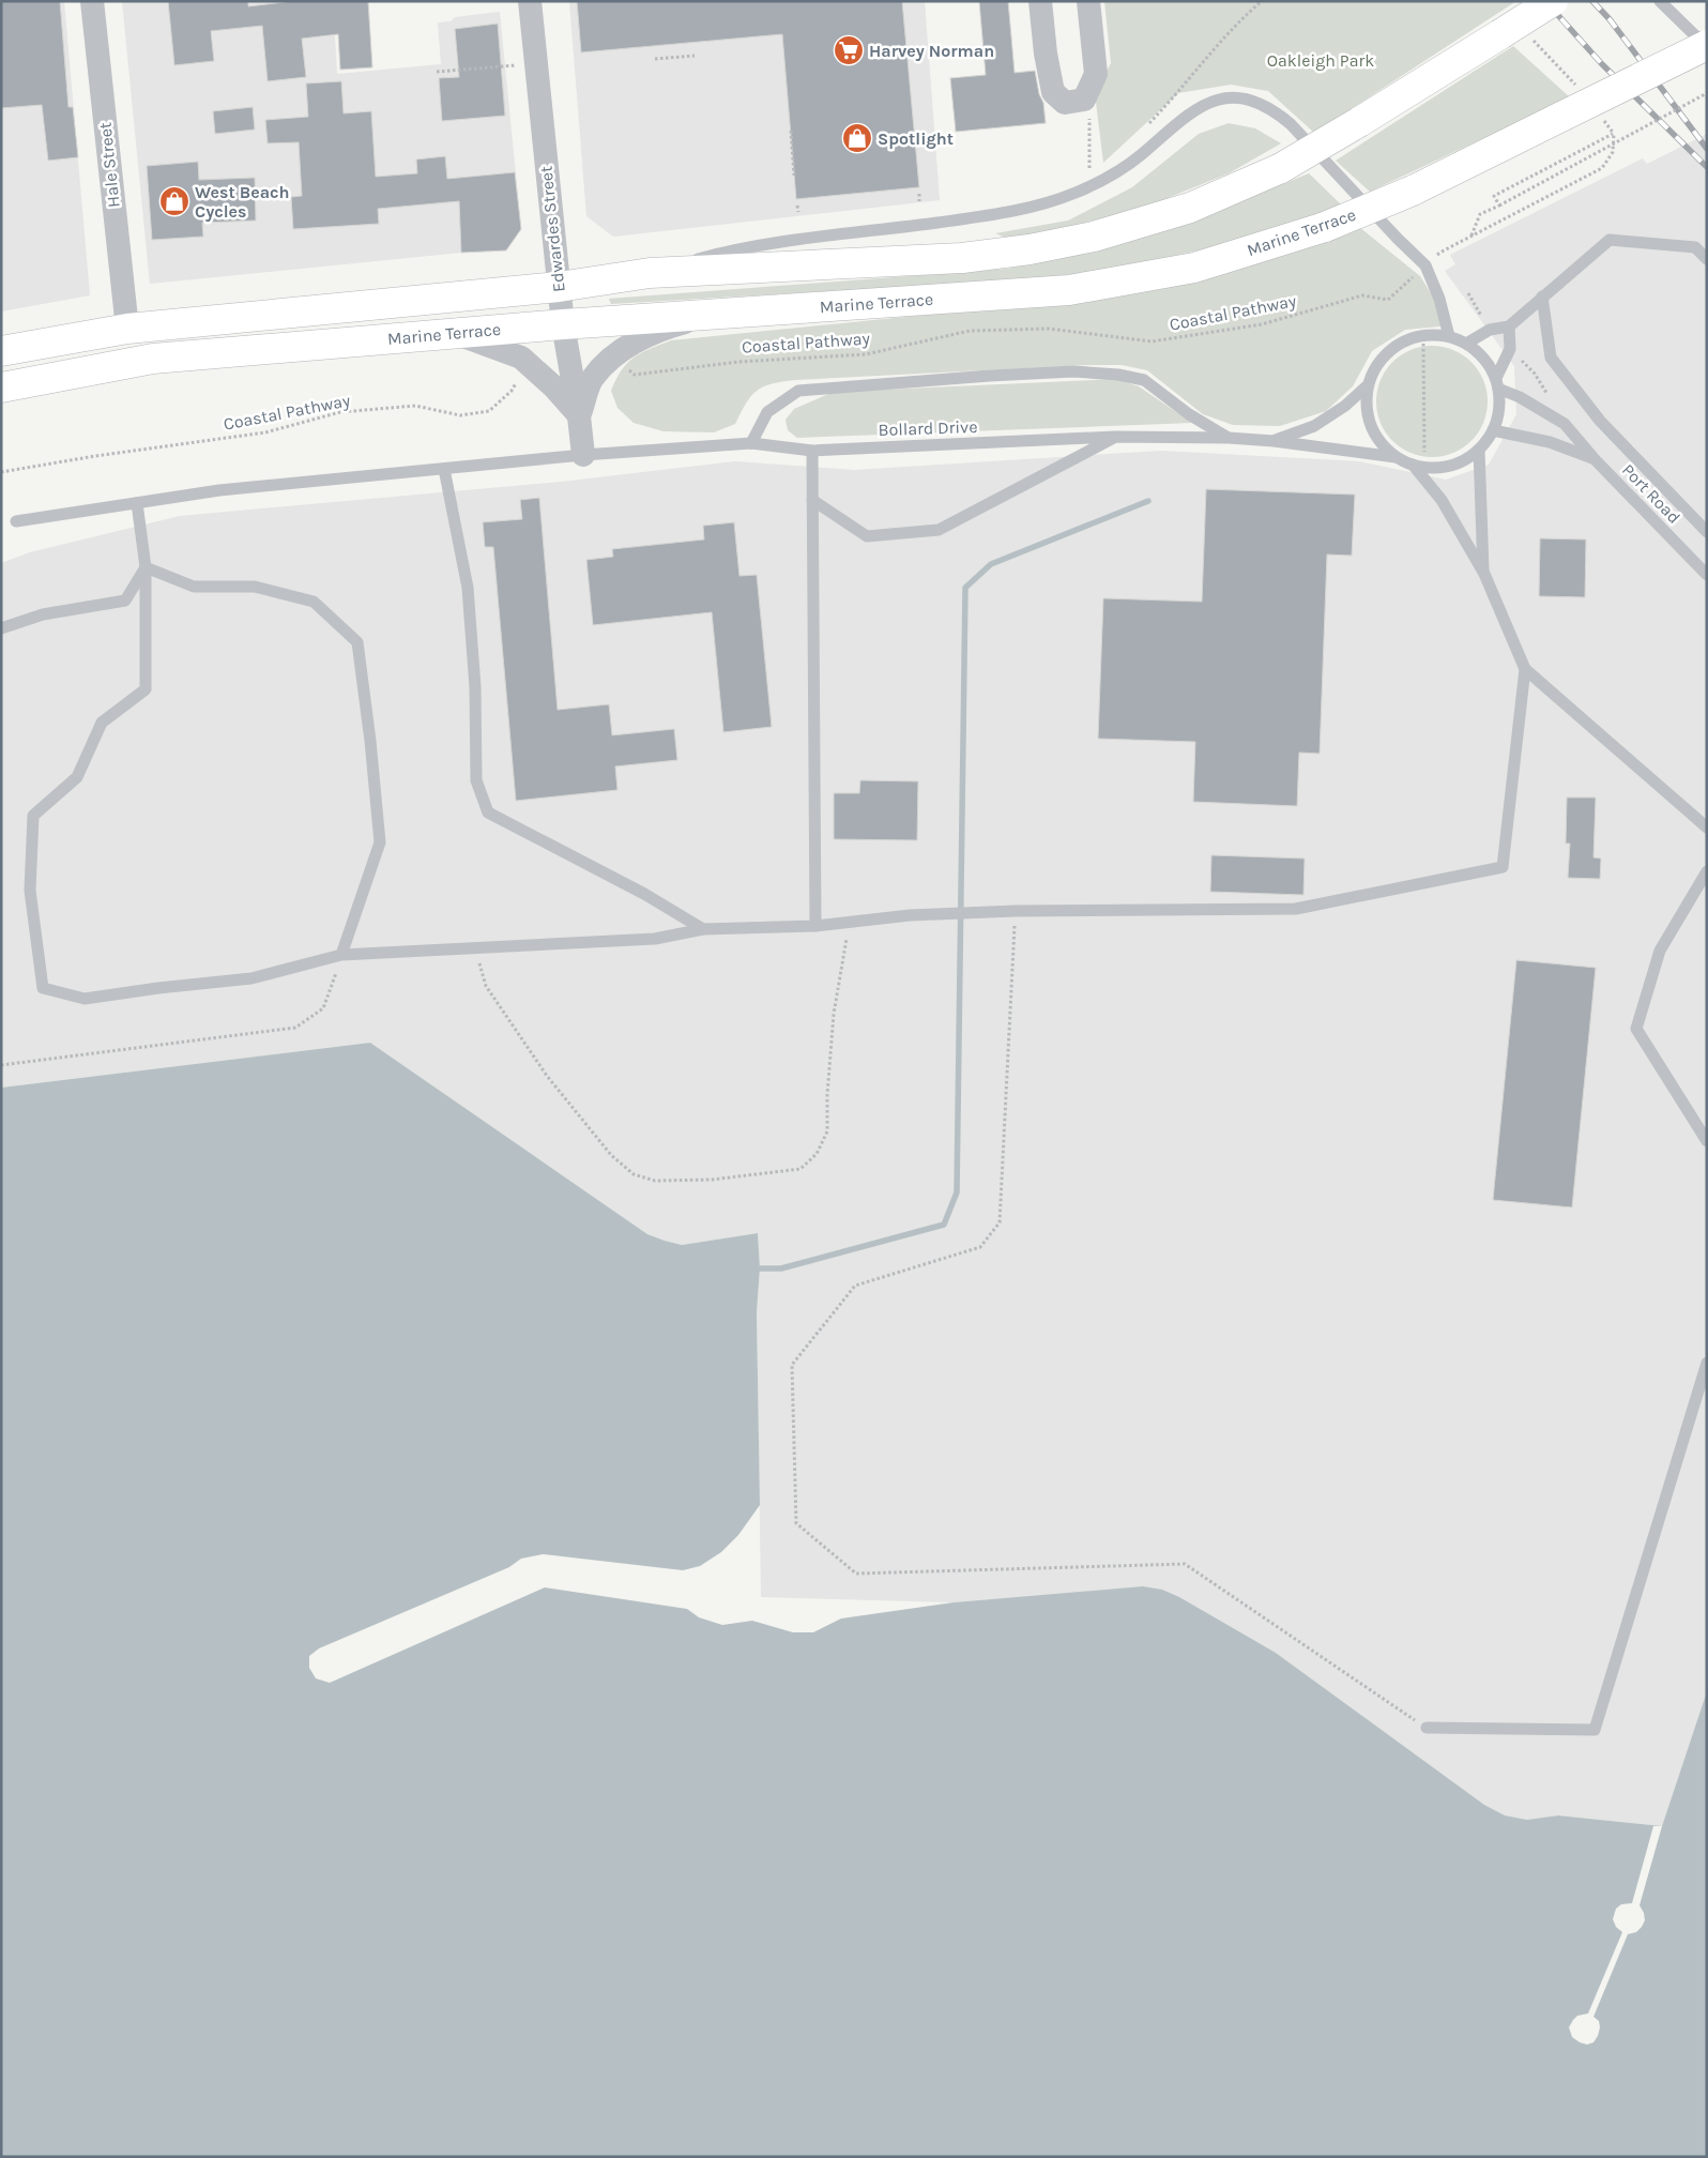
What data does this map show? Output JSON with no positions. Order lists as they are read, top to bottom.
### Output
{
  "streets": {
    "highway": ["Marine Terrace"],
    "street": ["Hale Street", "Edwardes Street"],
    "lane": ["Bollard Drive", "Port Road"],
    "path": ["Coastal Pathway"]
  },
  "crossings": [
    ["Hale Street", "Marine Terrace"],
    ["Edwardes Street", "Marine Terrace"],
    ["Edwardes Street", "Bollard Drive"],
    ["Bollard Drive", "Port Road"]
  ],
  "parks": ["Oakleigh Park"],
  "places": {
    "supermarket": ["Harvey Norman"],
    "shop": ["Spotlight", "West Beach Cycles"]
  }
}
